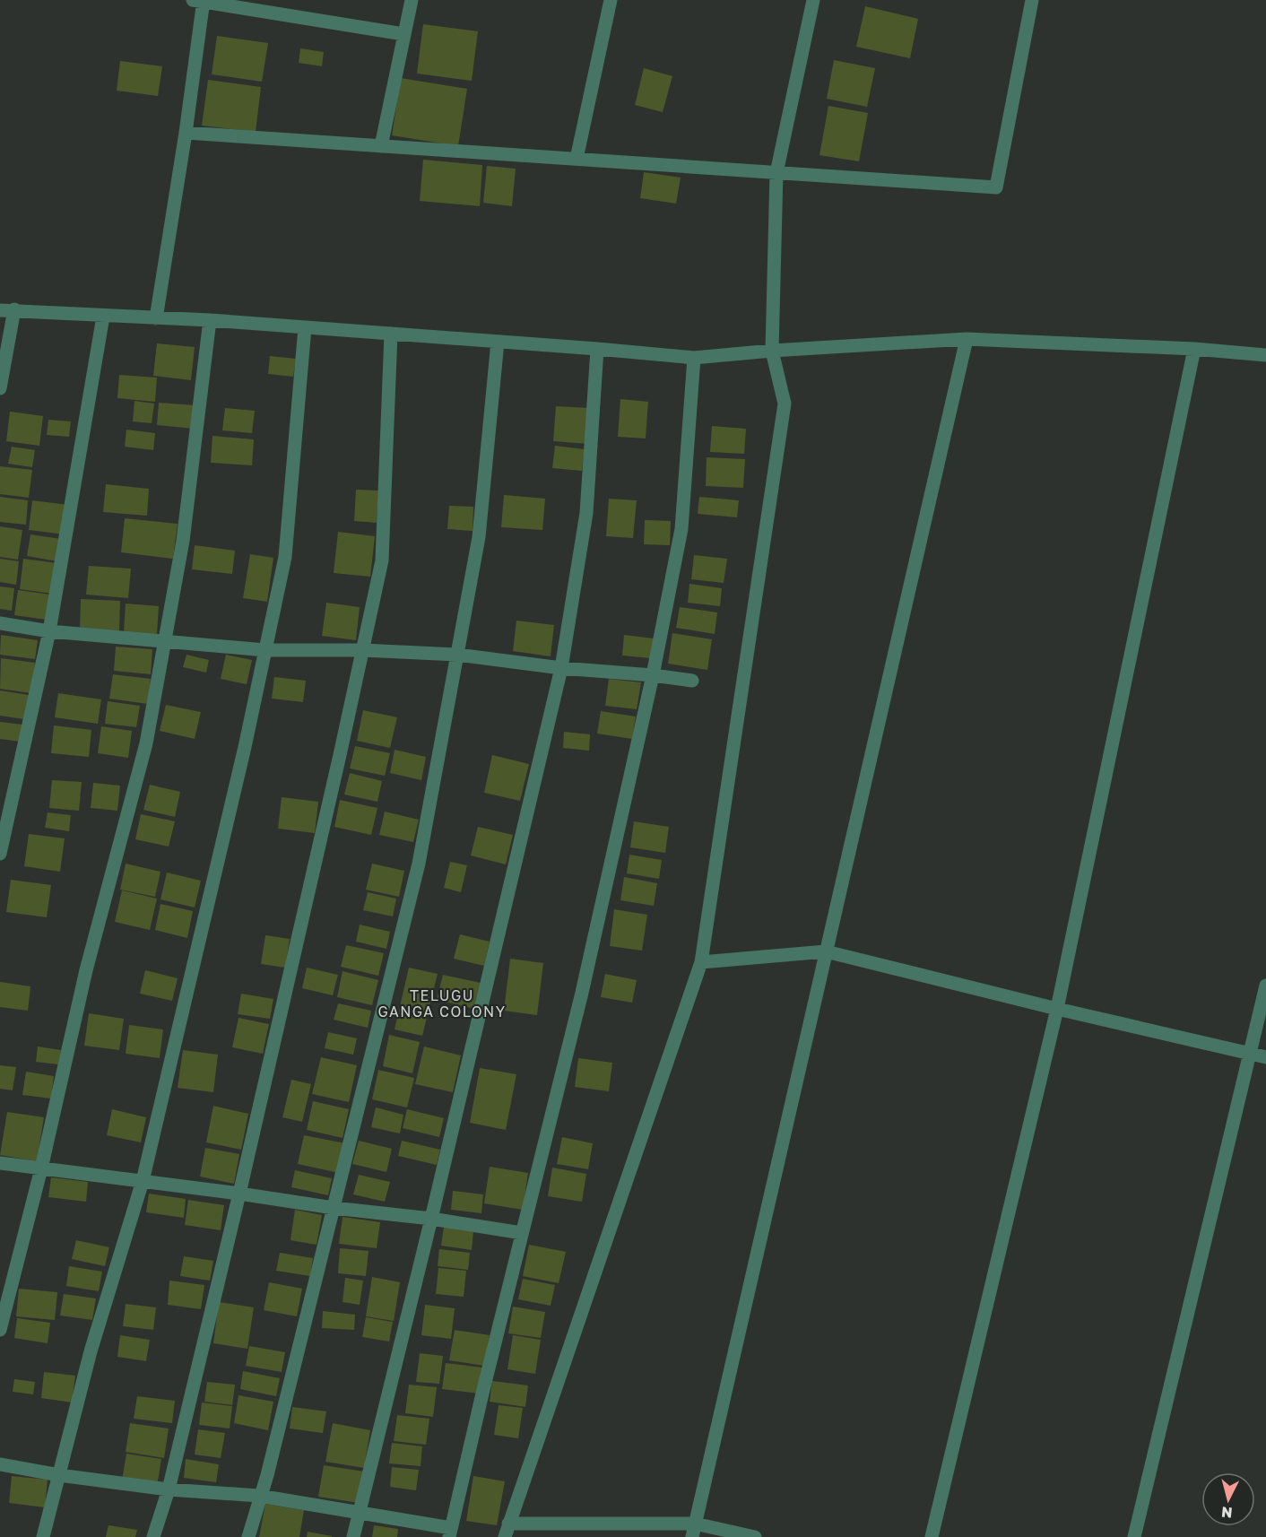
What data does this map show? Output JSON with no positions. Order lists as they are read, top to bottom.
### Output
{
  "districts": ["TELUGU GANGA COLONY"],
  "north": "bottom"
}
